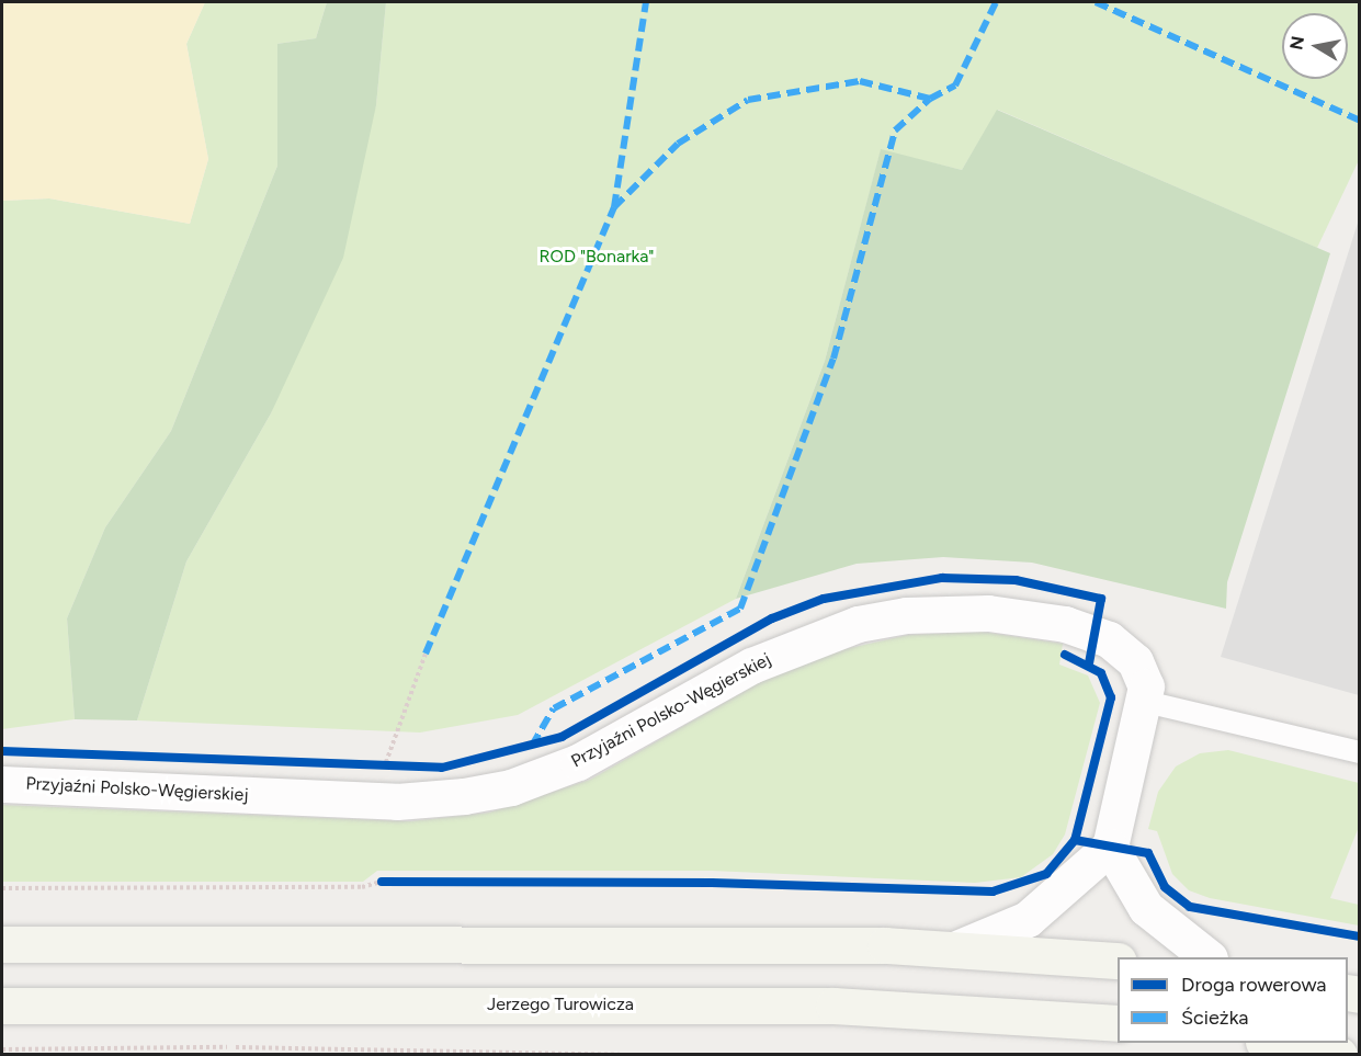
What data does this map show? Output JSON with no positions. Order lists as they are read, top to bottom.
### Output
{
  "streets": {
    "main road": ["Jerzego Turowicza"],
    "street": ["Przyjaźni Polsko-Węgierskiej"]
  },
  "parks": ["ROD \"Bonarka\""],
  "legend": ["Droga rowerowa", "Ścieżka"],
  "north": "left"
}
